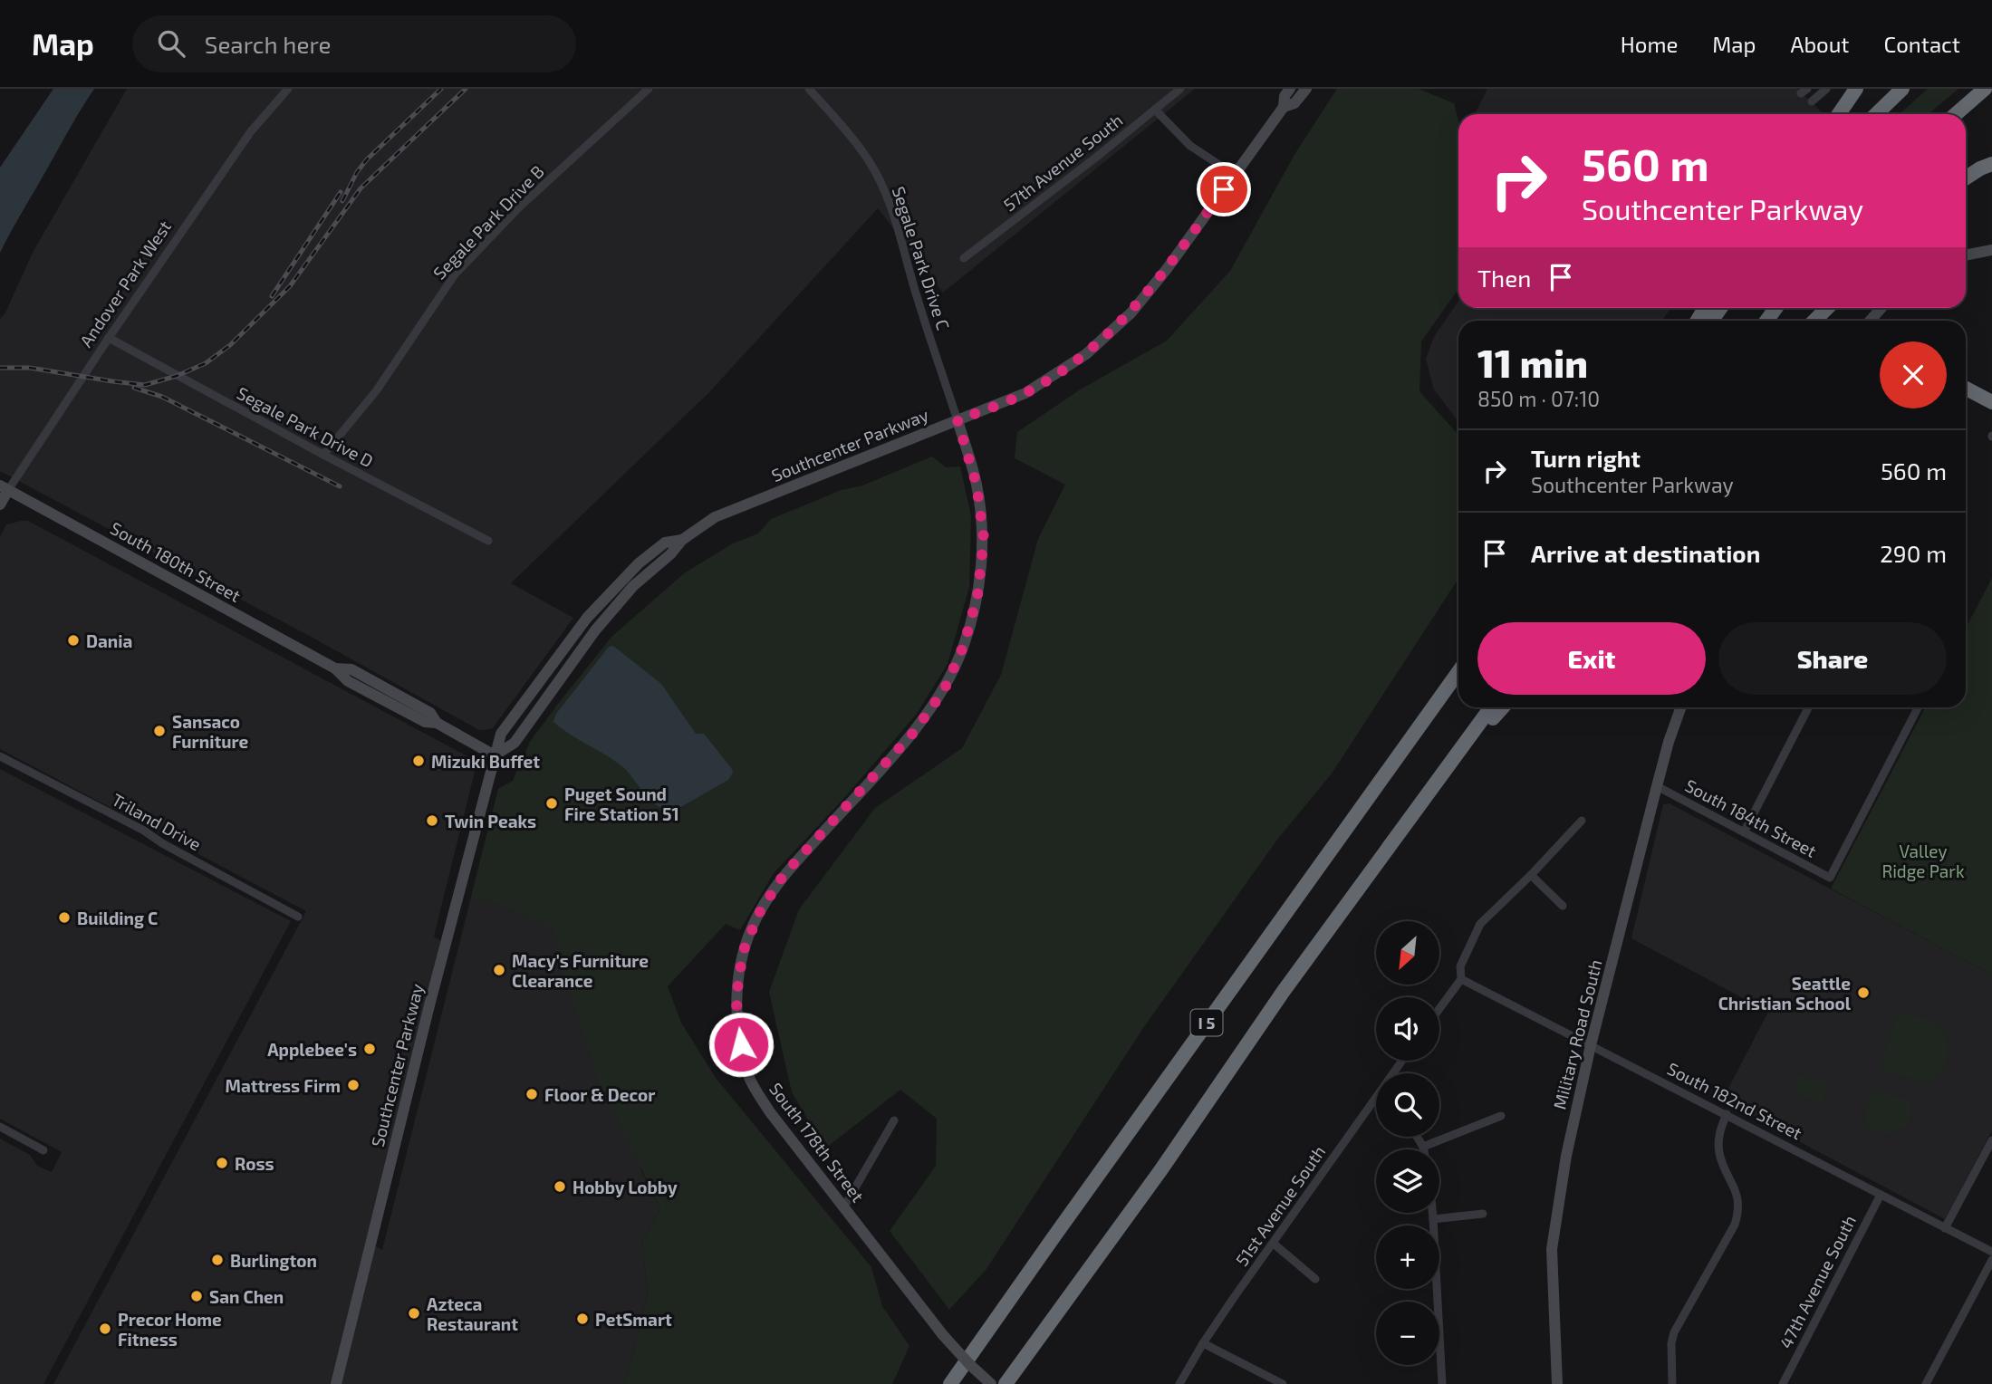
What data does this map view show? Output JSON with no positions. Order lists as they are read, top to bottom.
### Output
{
  "streets": {
    "highway": ["I 5"],
    "main road": [
      "Andover Park West",
      "Southcenter Parkway",
      "South 180th Street",
      "Military Road South",
      "South 178th Street"
    ],
    "street": [
      "57th Avenue South",
      "Segale Park Drive B",
      "Segale Park Drive C",
      "Segale Park Drive D",
      "South 184th Street",
      "Triland Drive",
      "South 182nd Street",
      "51st Avenue South",
      "47th Avenue South"
    ]
  },
  "crossings": [
    ["Segale Park Drive B", "Segale Park Drive D"],
    ["Segale Park Drive C", "Southcenter Parkway"],
    ["Segale Park Drive C", "South 178th Street"],
    ["Andover Park West", "Segale Park Drive D"],
    ["Andover Park West", "South 180th Street"],
    ["Southcenter Parkway", "South 180th Street"],
    ["Southcenter Parkway", "South 178th Street"],
    ["South 184th Street", "Military Road South"],
    ["Military Road South", "South 182nd Street"],
    ["South 182nd Street", "47th Avenue South"]
  ],
  "parks": ["Valley Ridge Park"],
  "places": [
    "Dania",
    "Sansaco Furniture",
    "Mizuki Buffet",
    "Puget Sound Fire Station 51",
    "Twin Peaks",
    "Building C",
    "Macy's Furniture Clearance",
    "Seattle Christian School",
    "Applebee's",
    "Mattress Firm",
    "Floor & Decor",
    "Ross",
    "Hobby Lobby",
    "Burlington",
    "San Chen",
    "Azteca Restaurant",
    "PetSmart",
    "Precor Home Fitness"
  ],
  "north": "bottom left",
  "page": {
    "header": "Map",
    "search": "Search here",
    "nav": [
      "Home",
      "Map",
      "About",
      "Contact"
    ],
    "turn": ["560 m", "Southcenter Parkway"],
    "then": "Then",
    "heading": ["11 min", "850 m · 07:10"],
    "list": [
      {
        "name": "Turn right",
        "note": "Southcenter Parkway",
        "value": "560 m"
      },
      {
        "name": "Arrive at destination",
        "value": "290 m"
      }
    ],
    "buttons": ["Exit", "Share"],
    "map_buttons": ["+", "−"]
  }
}
